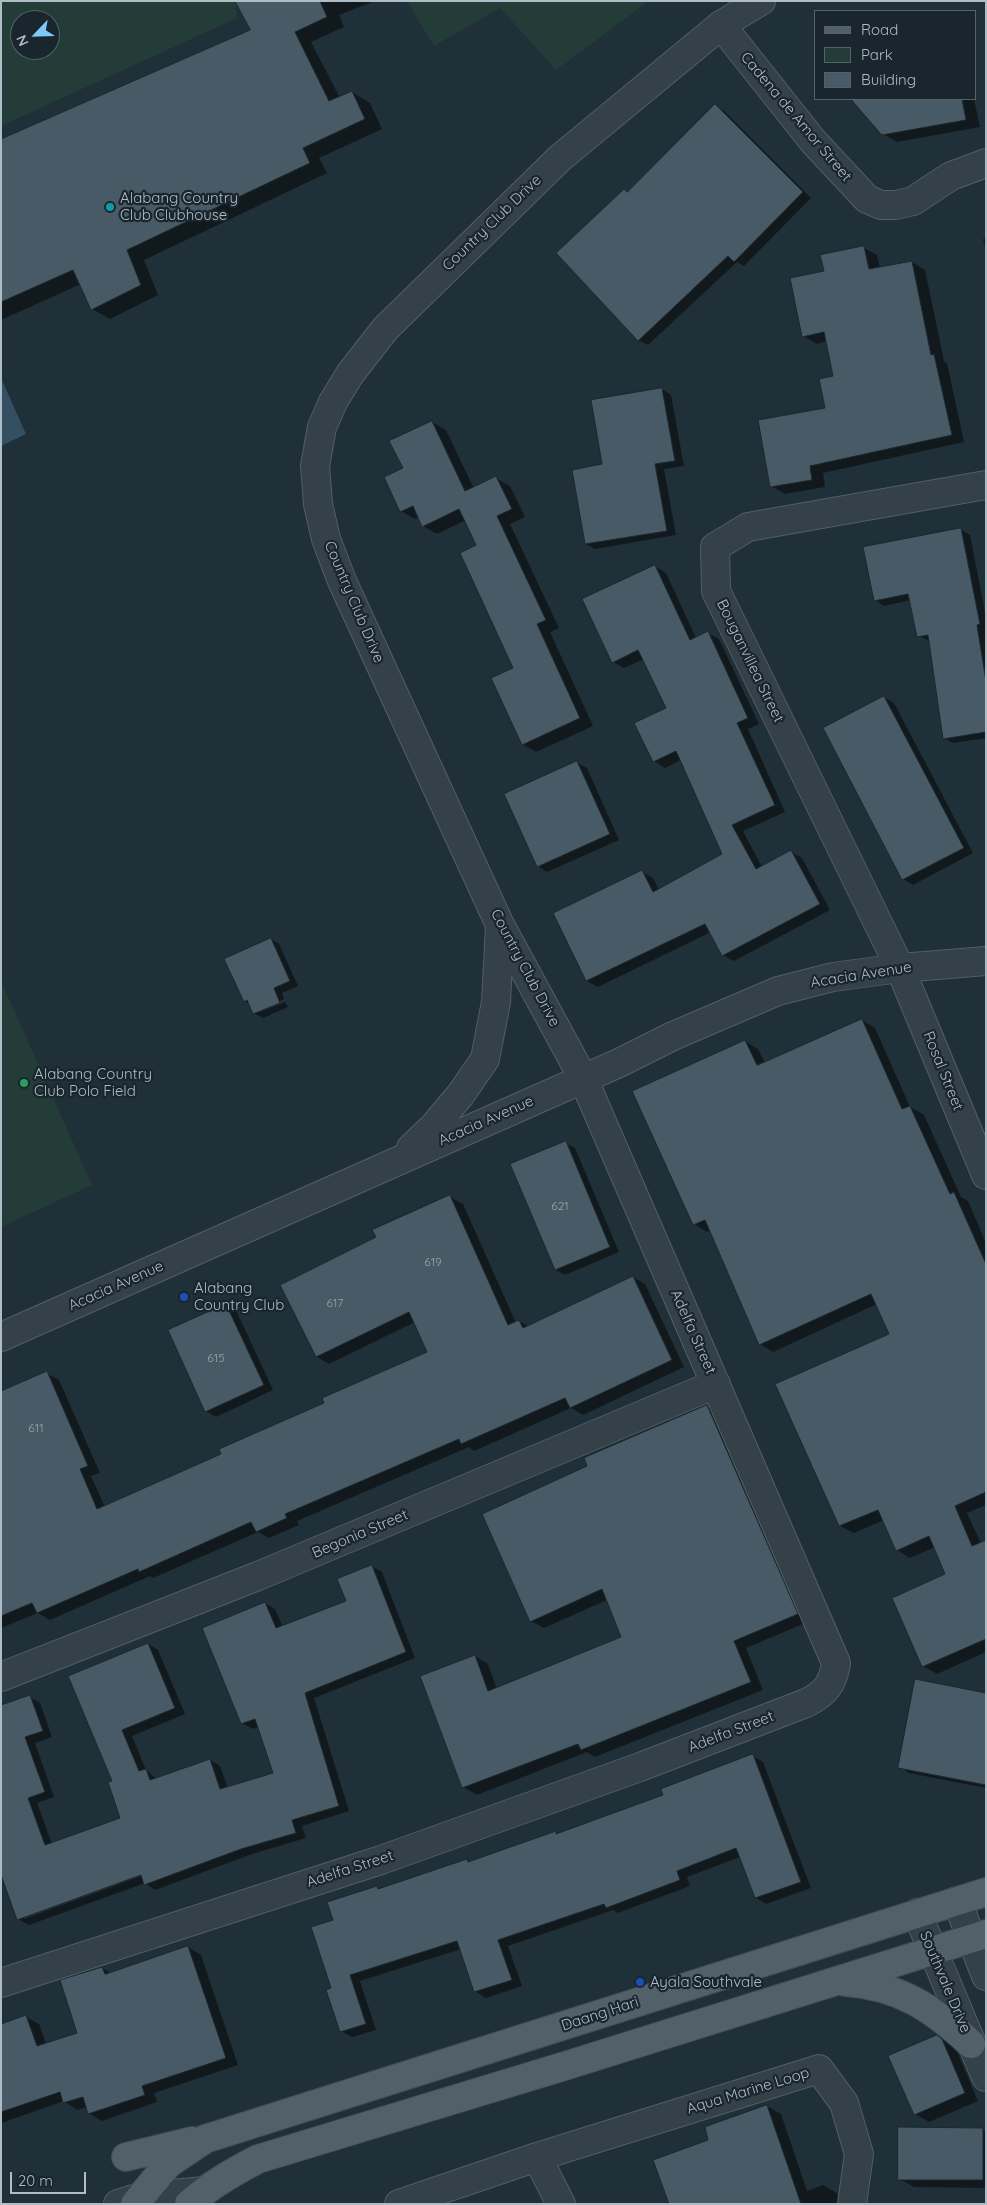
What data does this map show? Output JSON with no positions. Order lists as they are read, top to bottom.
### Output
{
  "streets": {
    "main road": ["Daang Hari"],
    "street": [
      "Cadena de Amor Street",
      "Country Club Drive",
      "Bouganvillea Street",
      "Acacia Avenue",
      "Rosal Street",
      "Adelfa Street",
      "Begonia Street",
      "Southvale Drive",
      "Aqua Marine Loop"
    ]
  },
  "crossings": [
    ["Cadena de Amor Street", "Country Club Drive"],
    ["Country Club Drive", "Acacia Avenue"],
    ["Country Club Drive", "Adelfa Street"],
    ["Bouganvillea Street", "Acacia Avenue"],
    ["Bouganvillea Street", "Rosal Street"],
    ["Acacia Avenue", "Rosal Street"],
    ["Acacia Avenue", "Adelfa Street"],
    ["Adelfa Street", "Begonia Street"],
    ["Southvale Drive", "Daang Hari"]
  ],
  "places": [
    "Alabang Country Club Clubhouse",
    "Alabang Country Club Polo Field",
    "Alabang Country Club",
    "Ayala Southvale"
  ],
  "house_numbers": [
    "621",
    "619",
    "617",
    "615",
    "611"
  ],
  "legend": ["Road", "Park", "Building"],
  "scale_bar": "20 m",
  "north": "bottom left"
}
